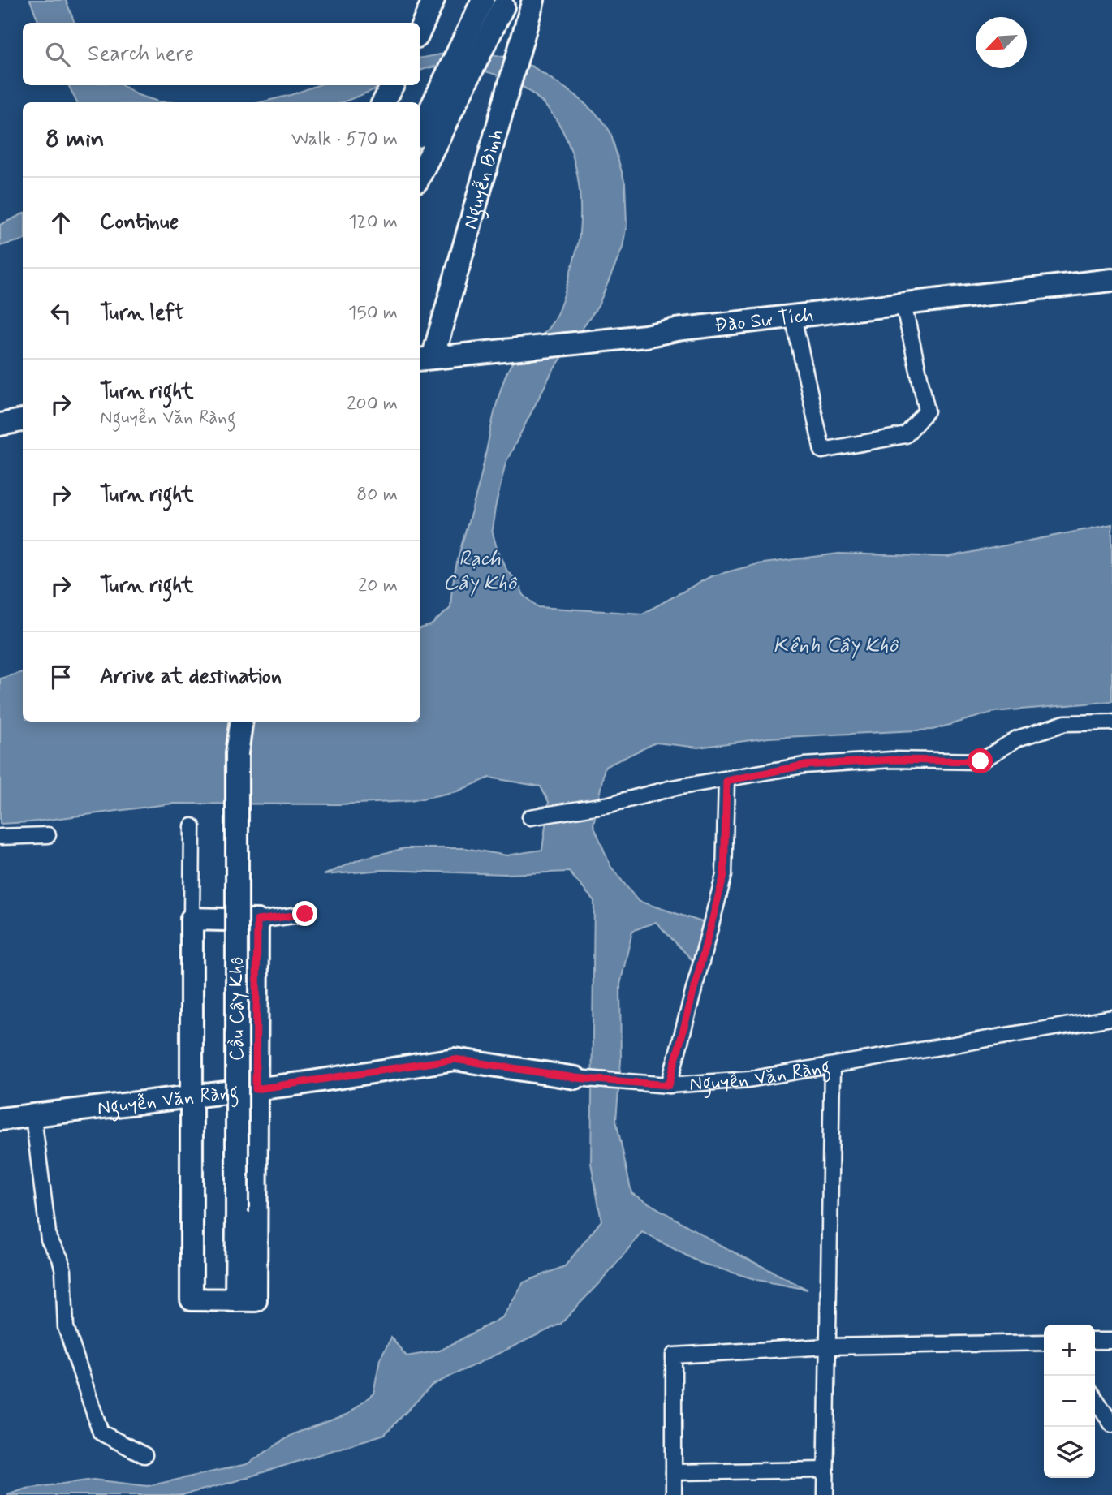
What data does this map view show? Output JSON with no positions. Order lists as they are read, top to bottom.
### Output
{
  "streets": {
    "main road": [
      "Nguyễn Bình",
      "Đào Sư Tích",
      "Cầu Cây Khô",
      "Nguyễn Văn Ràng"
    ]
  },
  "crossings": [
    ["Nguyễn Bình", "Đào Sư Tích"]
  ],
  "water": ["Rạch Cây Khô", "Kênh Cây Khô"],
  "north": "bottom left",
  "page": {
    "search": "Search here",
    "heading": ["8 min", "Walk · 570 m"],
    "list": [
      ["Continue", "120 m"],
      ["Turn left", "150 m"],
      ["Turn right", "Nguyễn Văn Ràng", "200 m"],
      ["Turn right", "80 m"],
      ["Turn right", "20 m"],
      "Arrive at destination"
    ],
    "map_buttons": ["+", "−"]
  }
}
